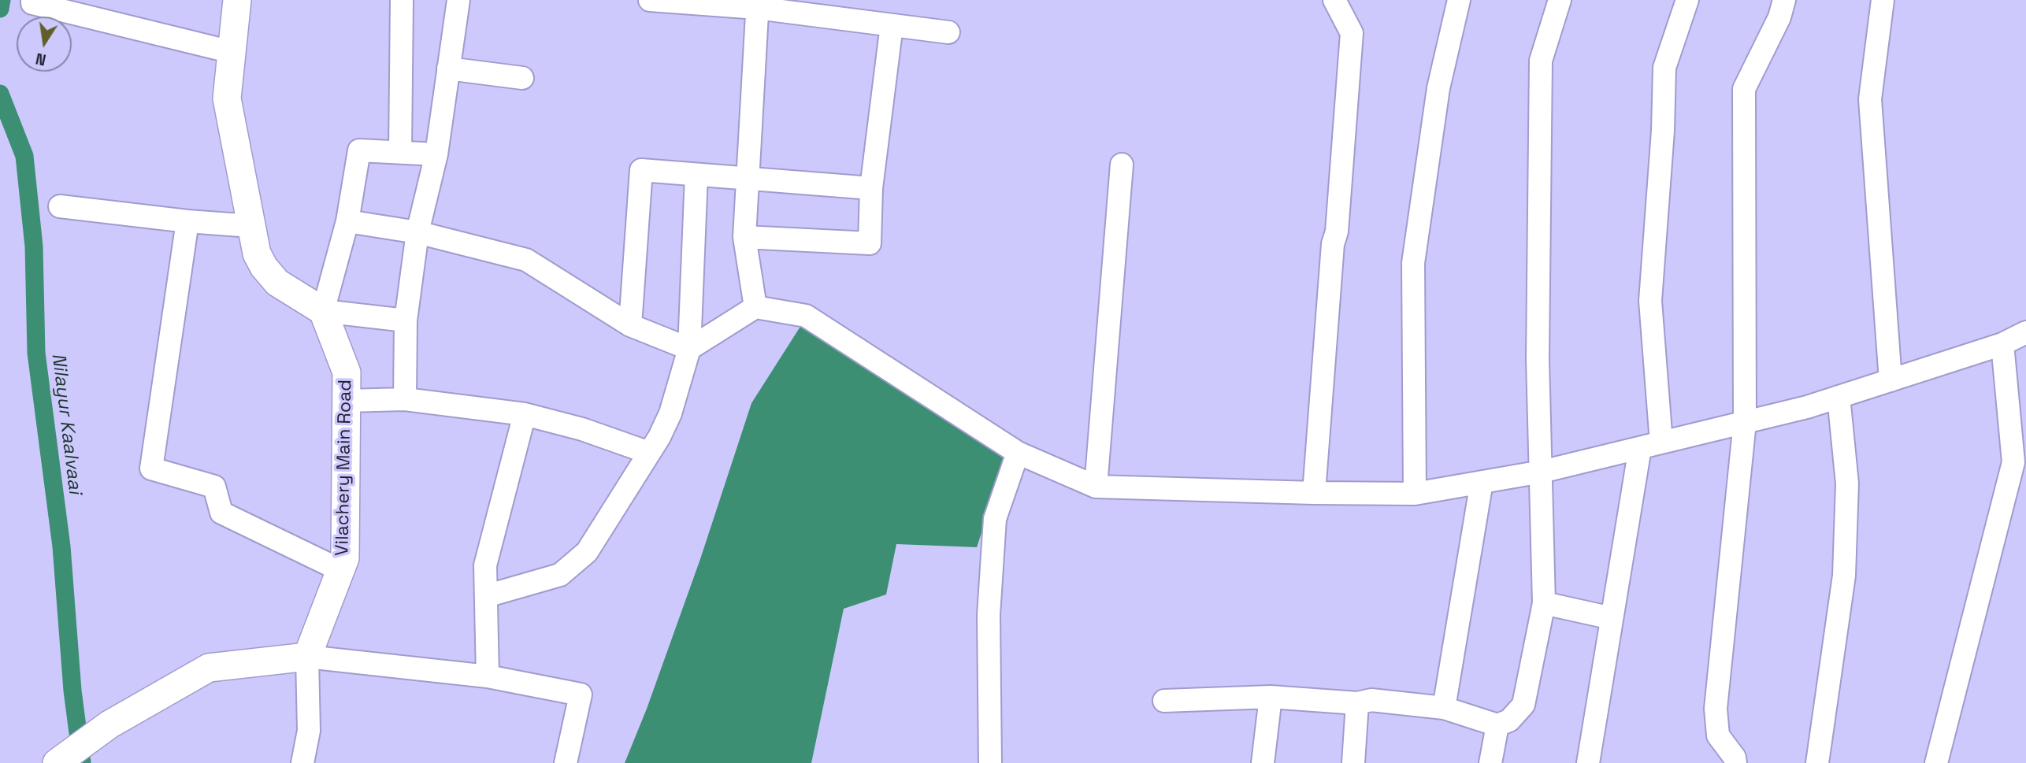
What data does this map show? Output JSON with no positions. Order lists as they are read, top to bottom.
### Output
{
  "streets": {
    "main road": ["Vilachery Main Road"]
  },
  "water": ["Nilayur Kaalvaai"],
  "north": "bottom"
}
